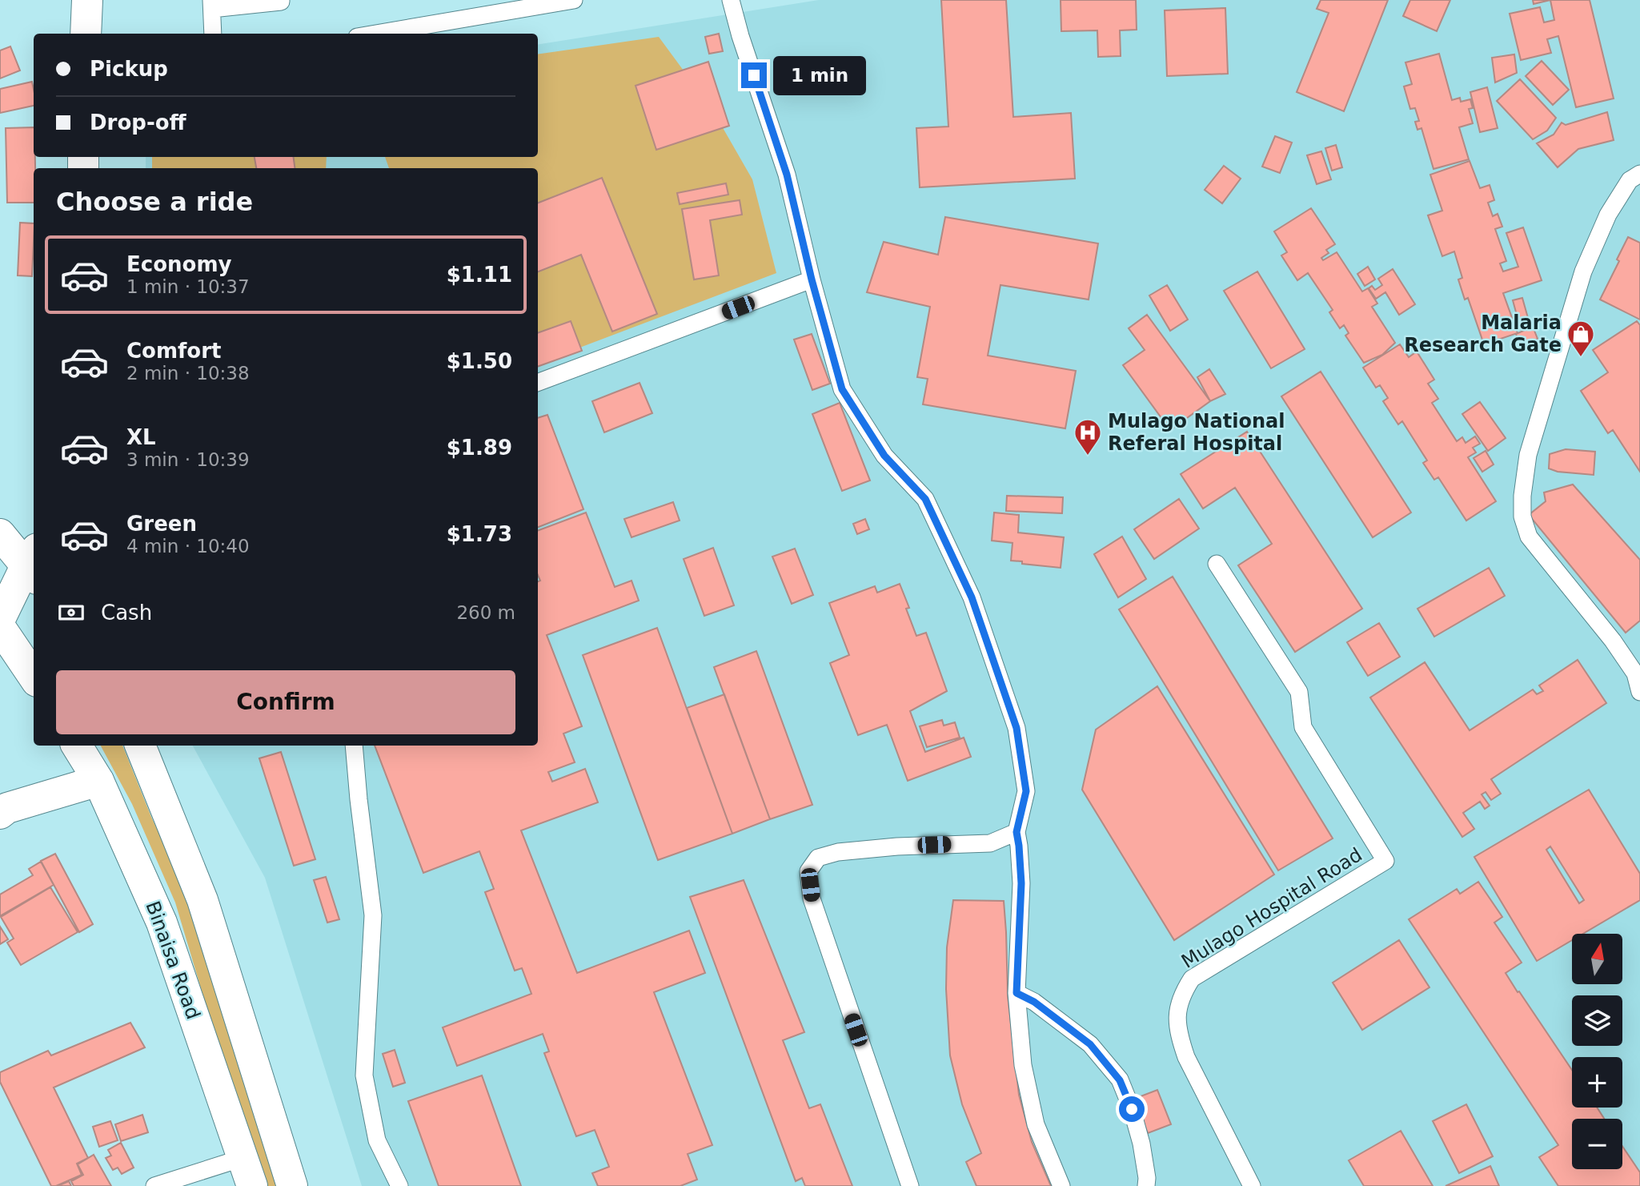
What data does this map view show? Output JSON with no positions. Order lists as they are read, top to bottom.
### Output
{
  "streets": {
    "main road": ["Binaisa Road"],
    "lane": ["Mulago Hospital Road"]
  },
  "places": {
    "shop": ["Malaria Research Gate"],
    "hospital": ["Mulago National Referal Hospital"]
  },
  "north": "top",
  "page": {
    "banner": ["Pickup", "Drop-off"],
    "bubble": "1 min",
    "heading": "Choose a ride",
    "list": [
      {
        "name": "Economy",
        "note": "1 min · 10:37",
        "value": "$1.11"
      },
      {
        "name": "Comfort",
        "note": "2 min · 10:38",
        "value": "$1.50"
      },
      {
        "name": "XL",
        "note": "3 min · 10:39",
        "value": "$1.89"
      },
      {
        "name": "Green",
        "note": "4 min · 10:40",
        "value": "$1.73"
      }
    ],
    "pay": ["Cash", "260 m"],
    "buttons": "Confirm",
    "map_buttons": ["+", "−"]
  }
}
